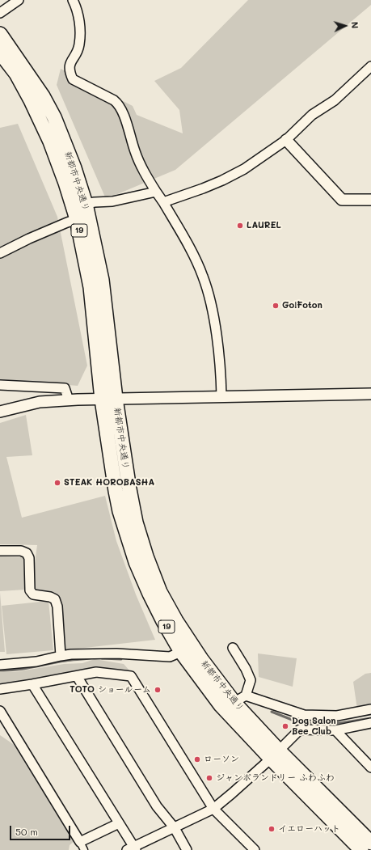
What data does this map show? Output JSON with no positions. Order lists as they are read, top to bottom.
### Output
{
  "streets": {
    "main road": ["新都市中央通り", "19"]
  },
  "places": [
    "LAUREL",
    "Go!Foton",
    "STEAK HOROBASHA",
    "TOTO ショールーム",
    "Dog Salon Bee Club",
    "ローソン",
    "ジャンボランドリー ふわふわ",
    "イエローハット"
  ],
  "scale_bar": "50 m",
  "north": "right"
}
